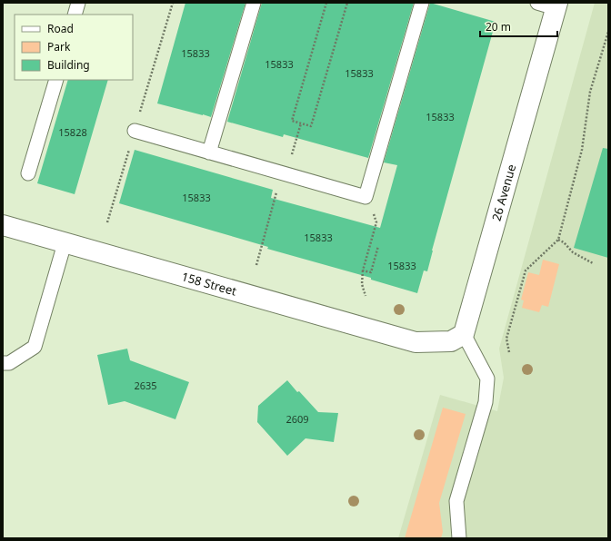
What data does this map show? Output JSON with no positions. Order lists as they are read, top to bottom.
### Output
{
  "streets": {
    "street": ["26 Avenue", "158 Street"]
  },
  "crossings": [
    ["26 Avenue", "158 Street"]
  ],
  "house_numbers": [
    "15833",
    "15833",
    "15833",
    "15833",
    "15828",
    "15833",
    "15833",
    "15833",
    "2635",
    "2609"
  ],
  "legend": ["Road", "Park", "Building"],
  "scale_bar": "20 m"
}
